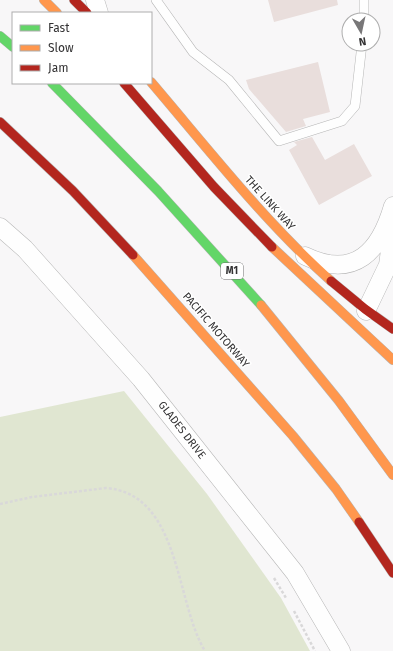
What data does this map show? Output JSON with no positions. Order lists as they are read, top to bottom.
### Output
{
  "streets": {
    "main road": ["THE LINK WAY", "M1", "PACIFIC MOTORWAY"],
    "street": ["GLADES DRIVE"]
  },
  "legend": ["Fast", "Slow", "Jam"],
  "north": "bottom"
}
